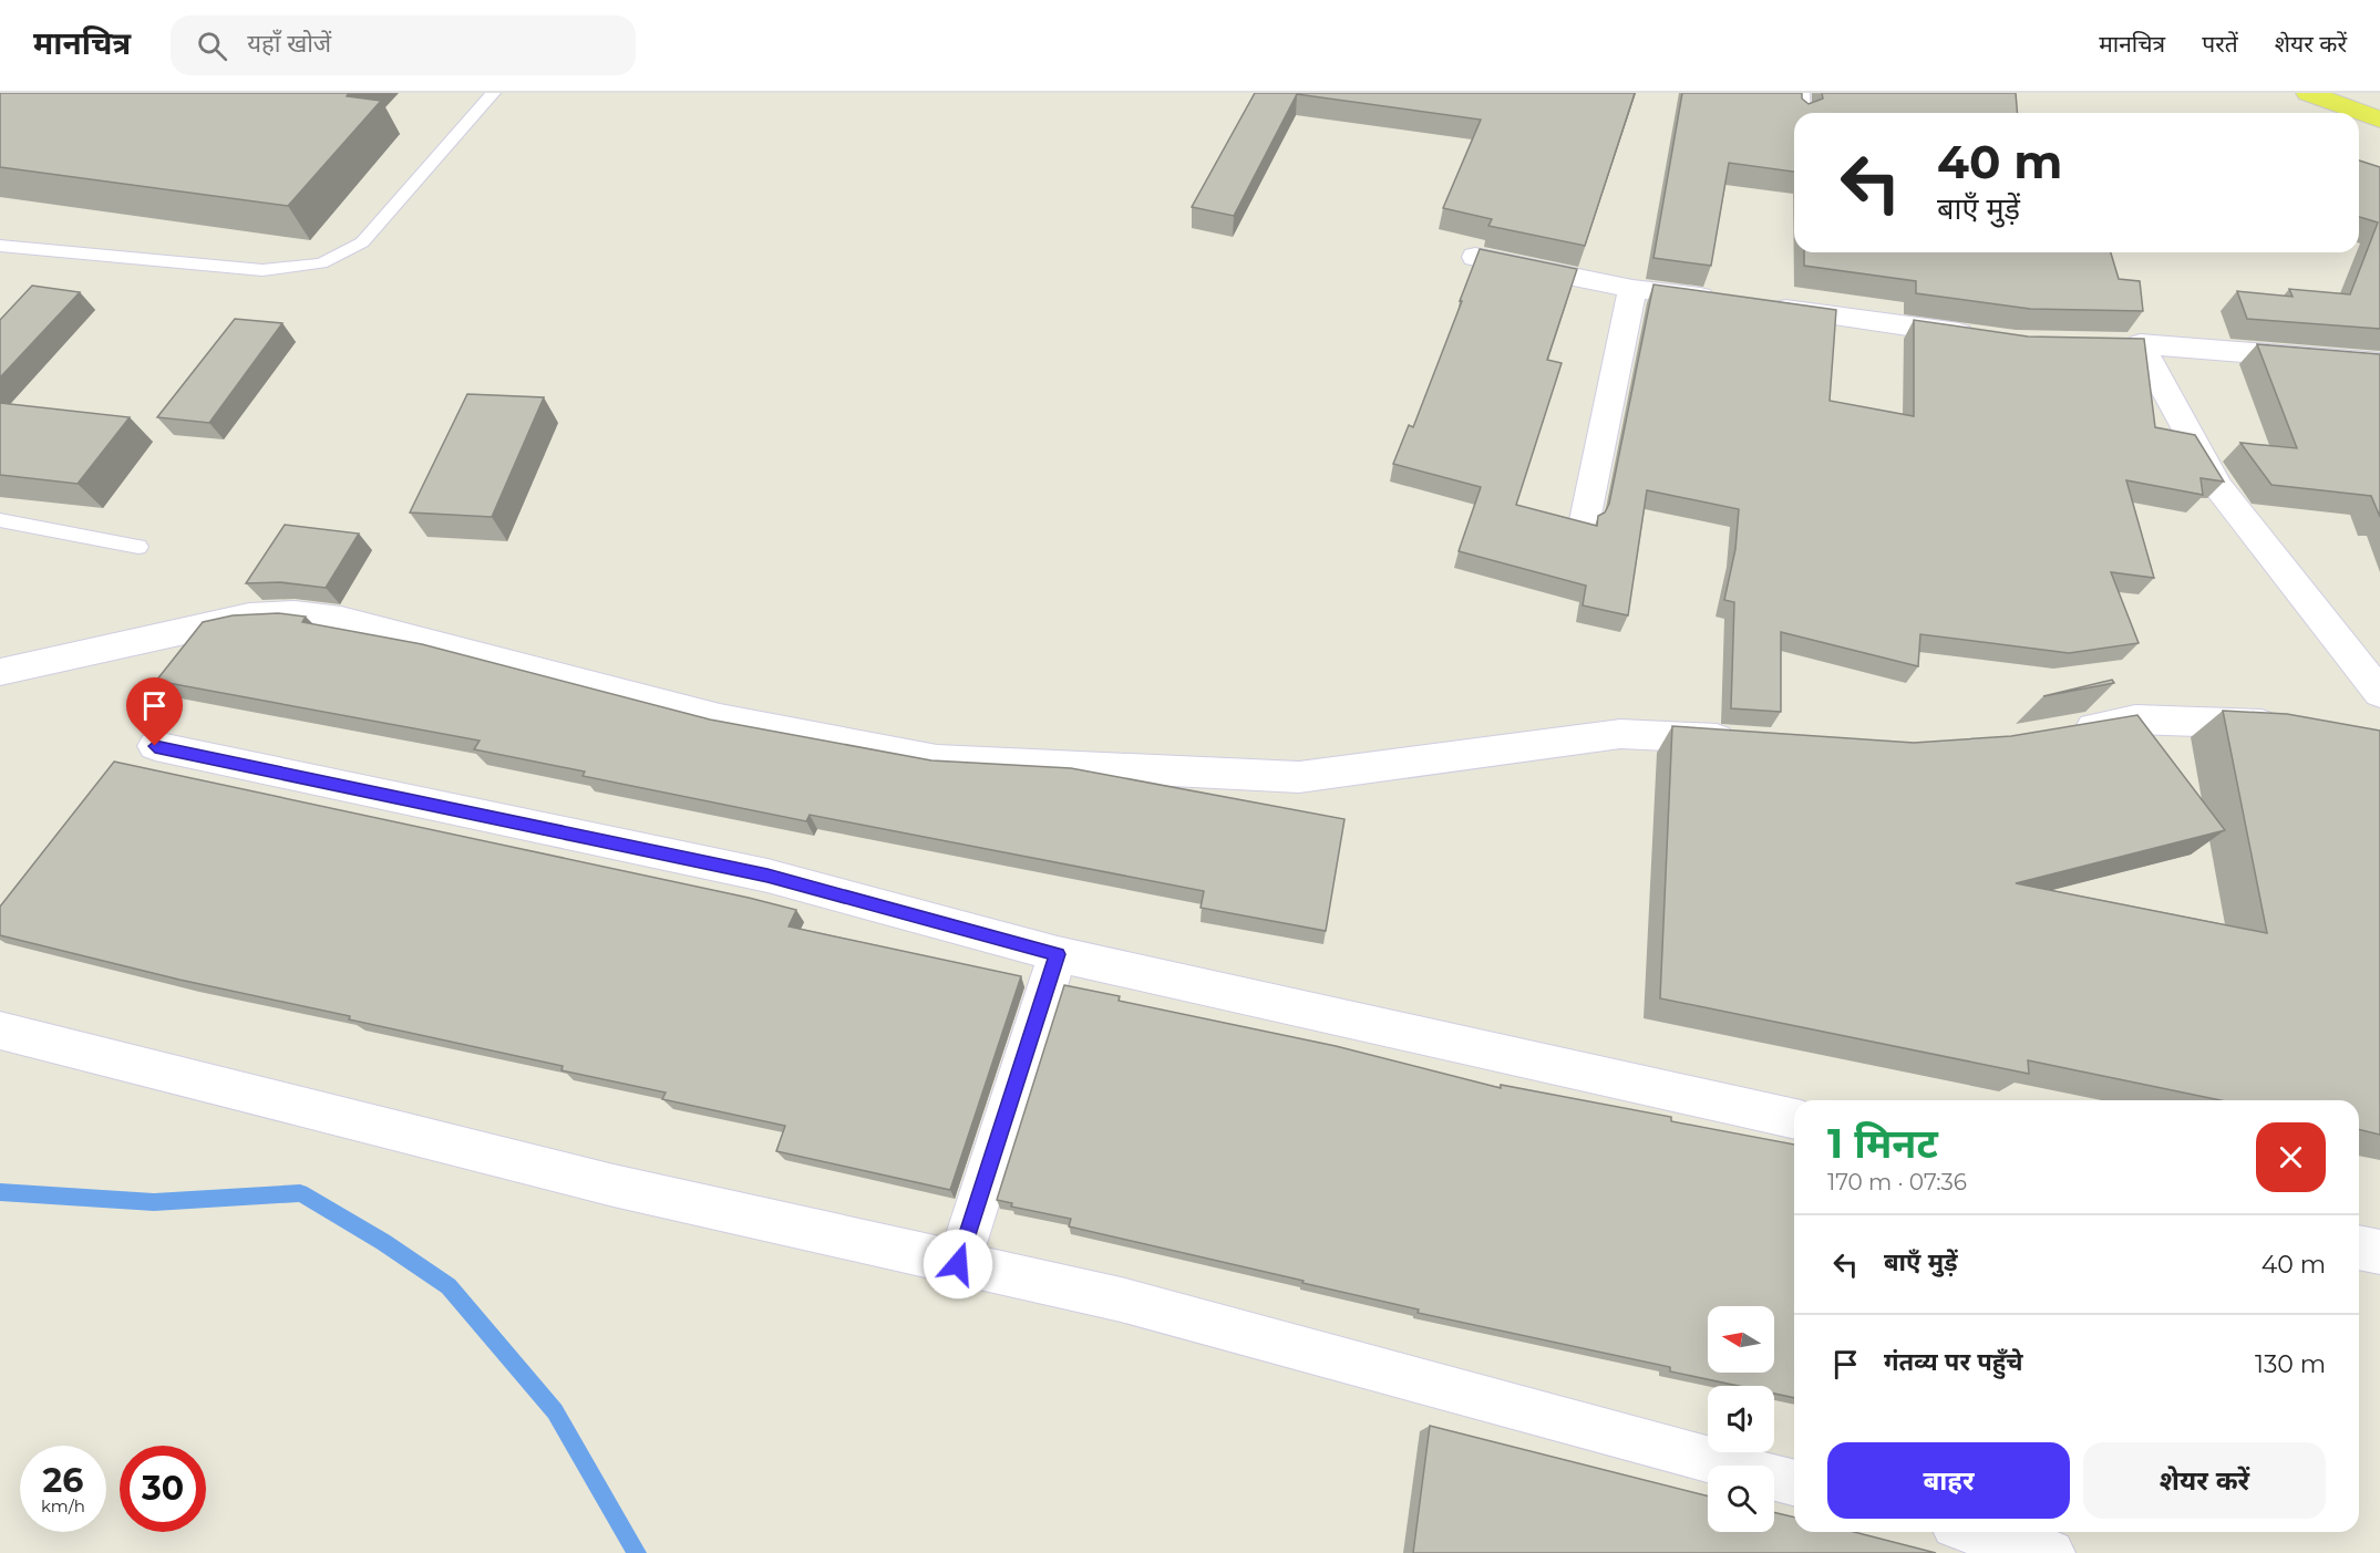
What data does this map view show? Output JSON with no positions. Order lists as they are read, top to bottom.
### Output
{
  "north": "left",
  "page": {
    "header": "मानचित्र",
    "search": "यहाँ खोजें",
    "nav": ["मानचित्र", "परतें", "शेयर करें"],
    "turn": ["40 m", "बाएँ मुड़ें"],
    "heading": ["1 मिनट", "170 m · 07:36"],
    "list": [
      {
        "name": "बाएँ मुड़ें",
        "value": "40 m"
      },
      {
        "name": "गंतव्य पर पहुँचे",
        "value": "130 m"
      }
    ],
    "buttons": ["बाहर", "शेयर करें"],
    "speed": "26 km/h",
    "limit": "30"
  }
}
